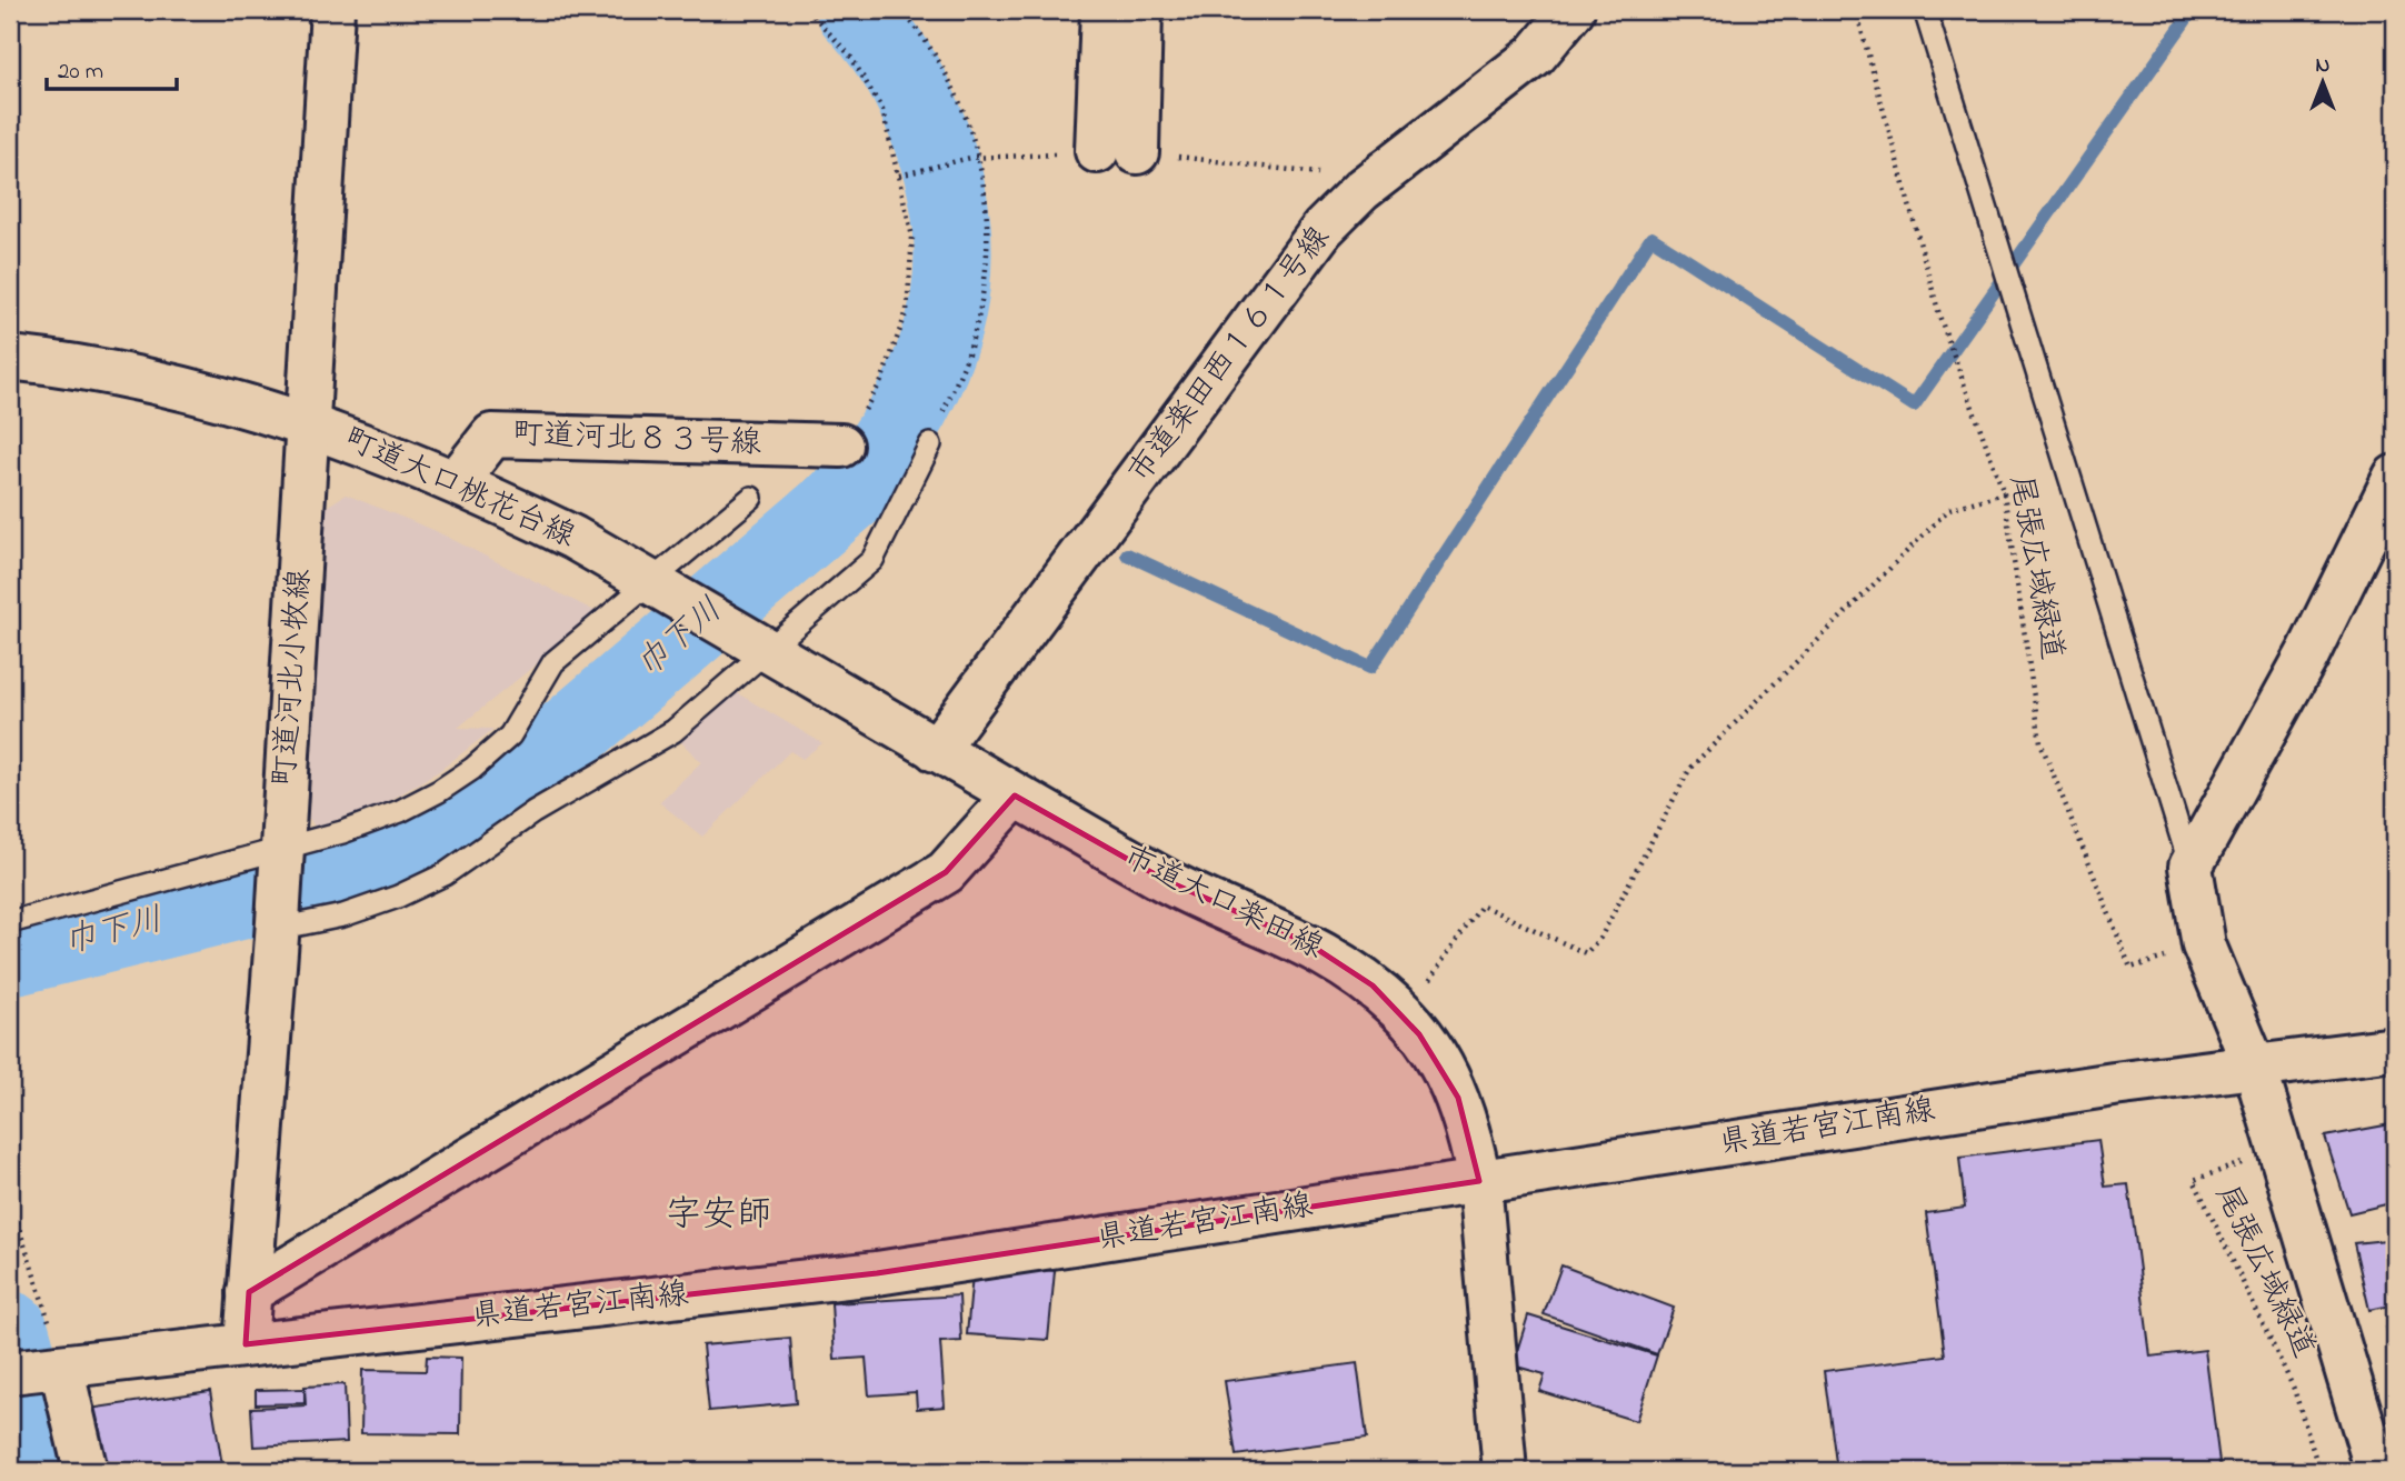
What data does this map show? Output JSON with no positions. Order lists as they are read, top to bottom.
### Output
{
  "streets": {
    "street": [
      "市道楽田西１６１号線",
      "町道河北８３号線",
      "町道大口桃花台線",
      "町道河北小牧線",
      "市道大口楽田線",
      "県道若宮江南線"
    ],
    "path": ["尾張広域緑道"]
  },
  "crossings": [
    ["市道楽田西１６１号線", "市道大口楽田線"],
    ["町道河北８３号線", "町道大口桃花台線"],
    ["町道大口桃花台線", "町道河北小牧線"],
    ["町道大口桃花台線", "市道大口楽田線"],
    ["町道河北小牧線", "県道若宮江南線"],
    ["市道大口楽田線", "県道若宮江南線"]
  ],
  "districts": ["字安師"],
  "water": ["巾下川"],
  "scale_bar": "20 m",
  "north": "top"
}
